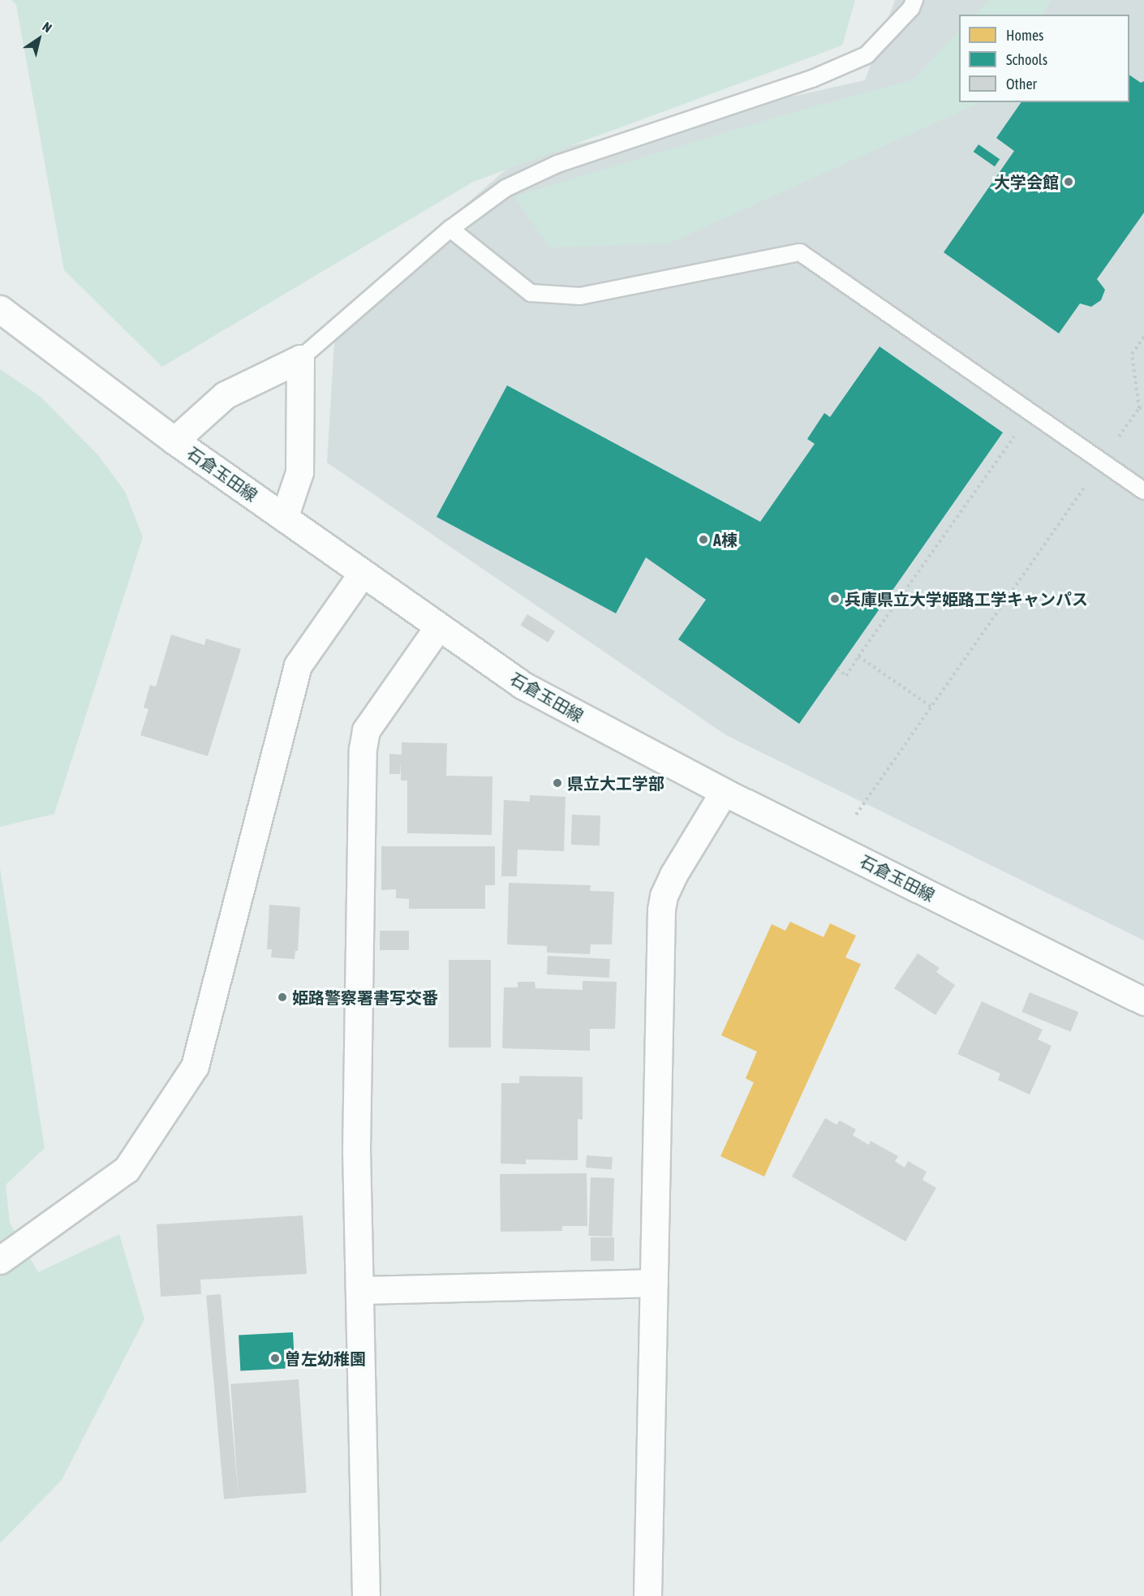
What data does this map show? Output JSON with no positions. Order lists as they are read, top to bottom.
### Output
{
  "streets": {
    "street": ["石倉玉田線"]
  },
  "places": [
    "大学会館",
    "A棟",
    "兵庫県立大学姫路工学キャンパス",
    "県立大工学部",
    "姫路警察署書写交番",
    "曽左幼稚園"
  ],
  "legend": ["Homes", "Schools", "Other"],
  "north": "top right"
}
